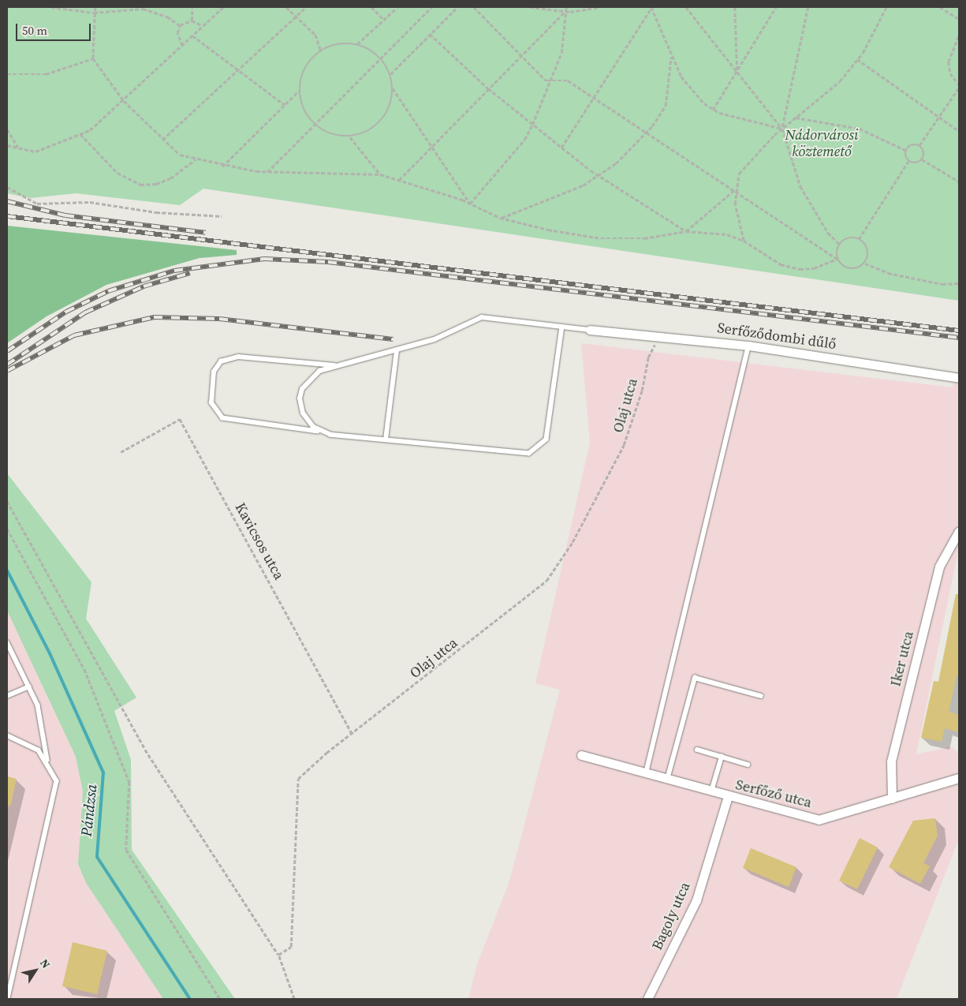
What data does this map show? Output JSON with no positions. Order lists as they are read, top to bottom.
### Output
{
  "streets": {
    "street": [
      "Serfőződombi dűlő",
      "Iker utca",
      "Serfőző utca",
      "Bagoly utca"
    ],
    "path": ["Olaj utca", "Kavicsos utca"]
  },
  "crossings": [
    ["Serfőződombi dűlő", "Olaj utca"],
    ["Olaj utca", "Kavicsos utca"],
    ["Iker utca", "Serfőző utca"],
    ["Serfőző utca", "Bagoly utca"]
  ],
  "water": ["Pándzsa"],
  "parks": ["Nádorvárosi köztemető"],
  "scale_bar": "50 m",
  "north": "top right"
}
